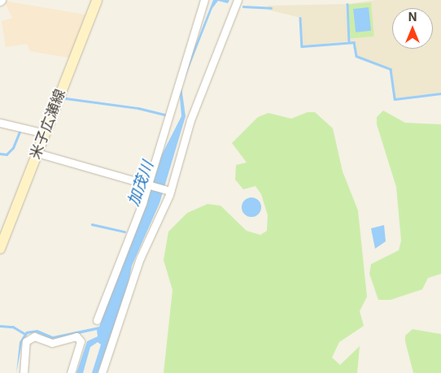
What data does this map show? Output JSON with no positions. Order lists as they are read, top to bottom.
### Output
{
  "streets": {
    "main road": ["米子広瀬線"]
  },
  "water": ["加茂川"],
  "north": "top"
}
